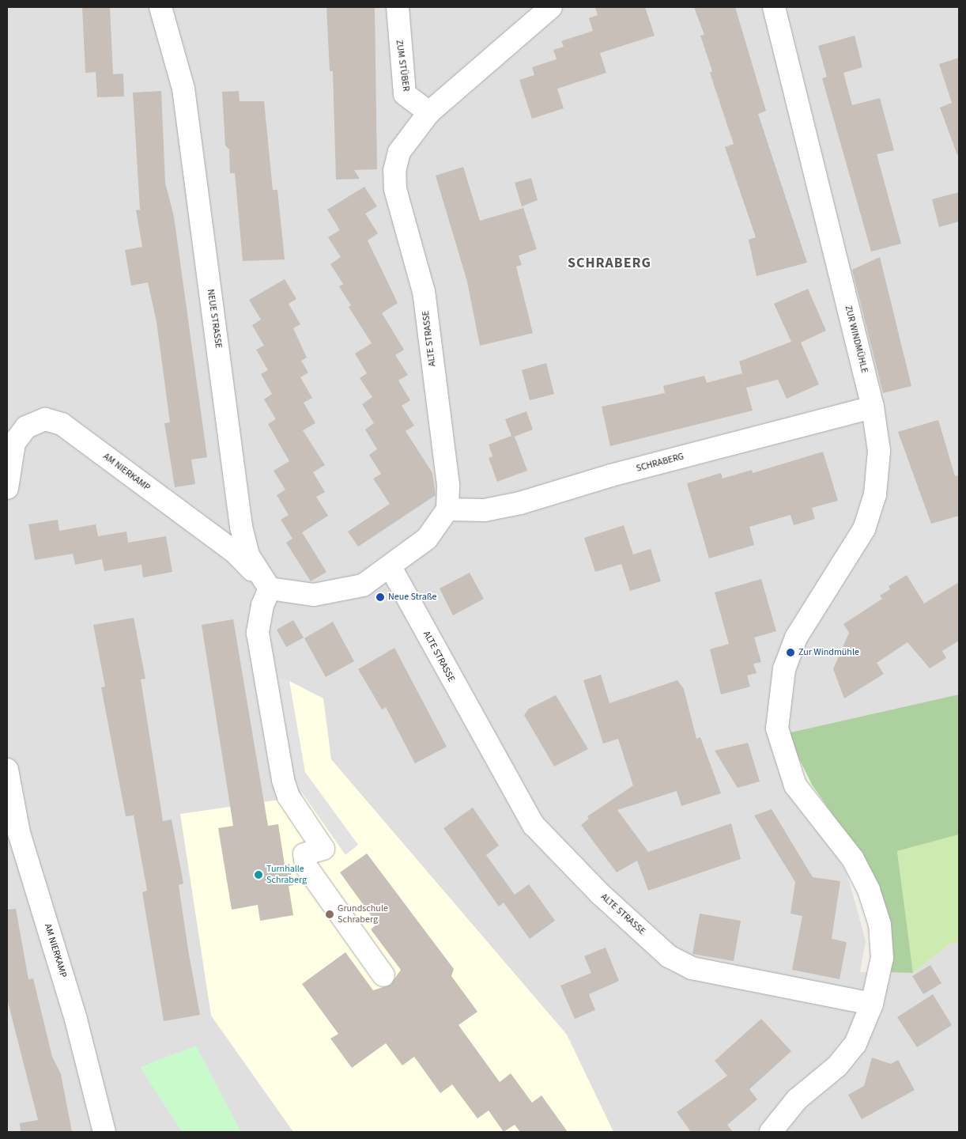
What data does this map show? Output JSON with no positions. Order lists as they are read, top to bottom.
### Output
{
  "streets": {
    "street": [
      "ZUM STÜBER",
      "NEUE STRASSE",
      "ALTE STRASSE",
      "ZUR WINDMÜHLE",
      "SCHRABERG",
      "AM NIERKAMP"
    ]
  },
  "crossings": [
    ["ZUM STÜBER", "ALTE STRASSE"],
    ["NEUE STRASSE", "AM NIERKAMP"],
    ["ALTE STRASSE", "ZUR WINDMÜHLE"],
    ["ALTE STRASSE", "SCHRABERG"],
    ["ZUR WINDMÜHLE", "SCHRABERG"]
  ],
  "districts": ["SCHRABERG"],
  "places": [
    "Neue Straße",
    "Zur Windmühle",
    "Turnhalle Schraberg",
    "Grundschule Schraberg"
  ]
}
